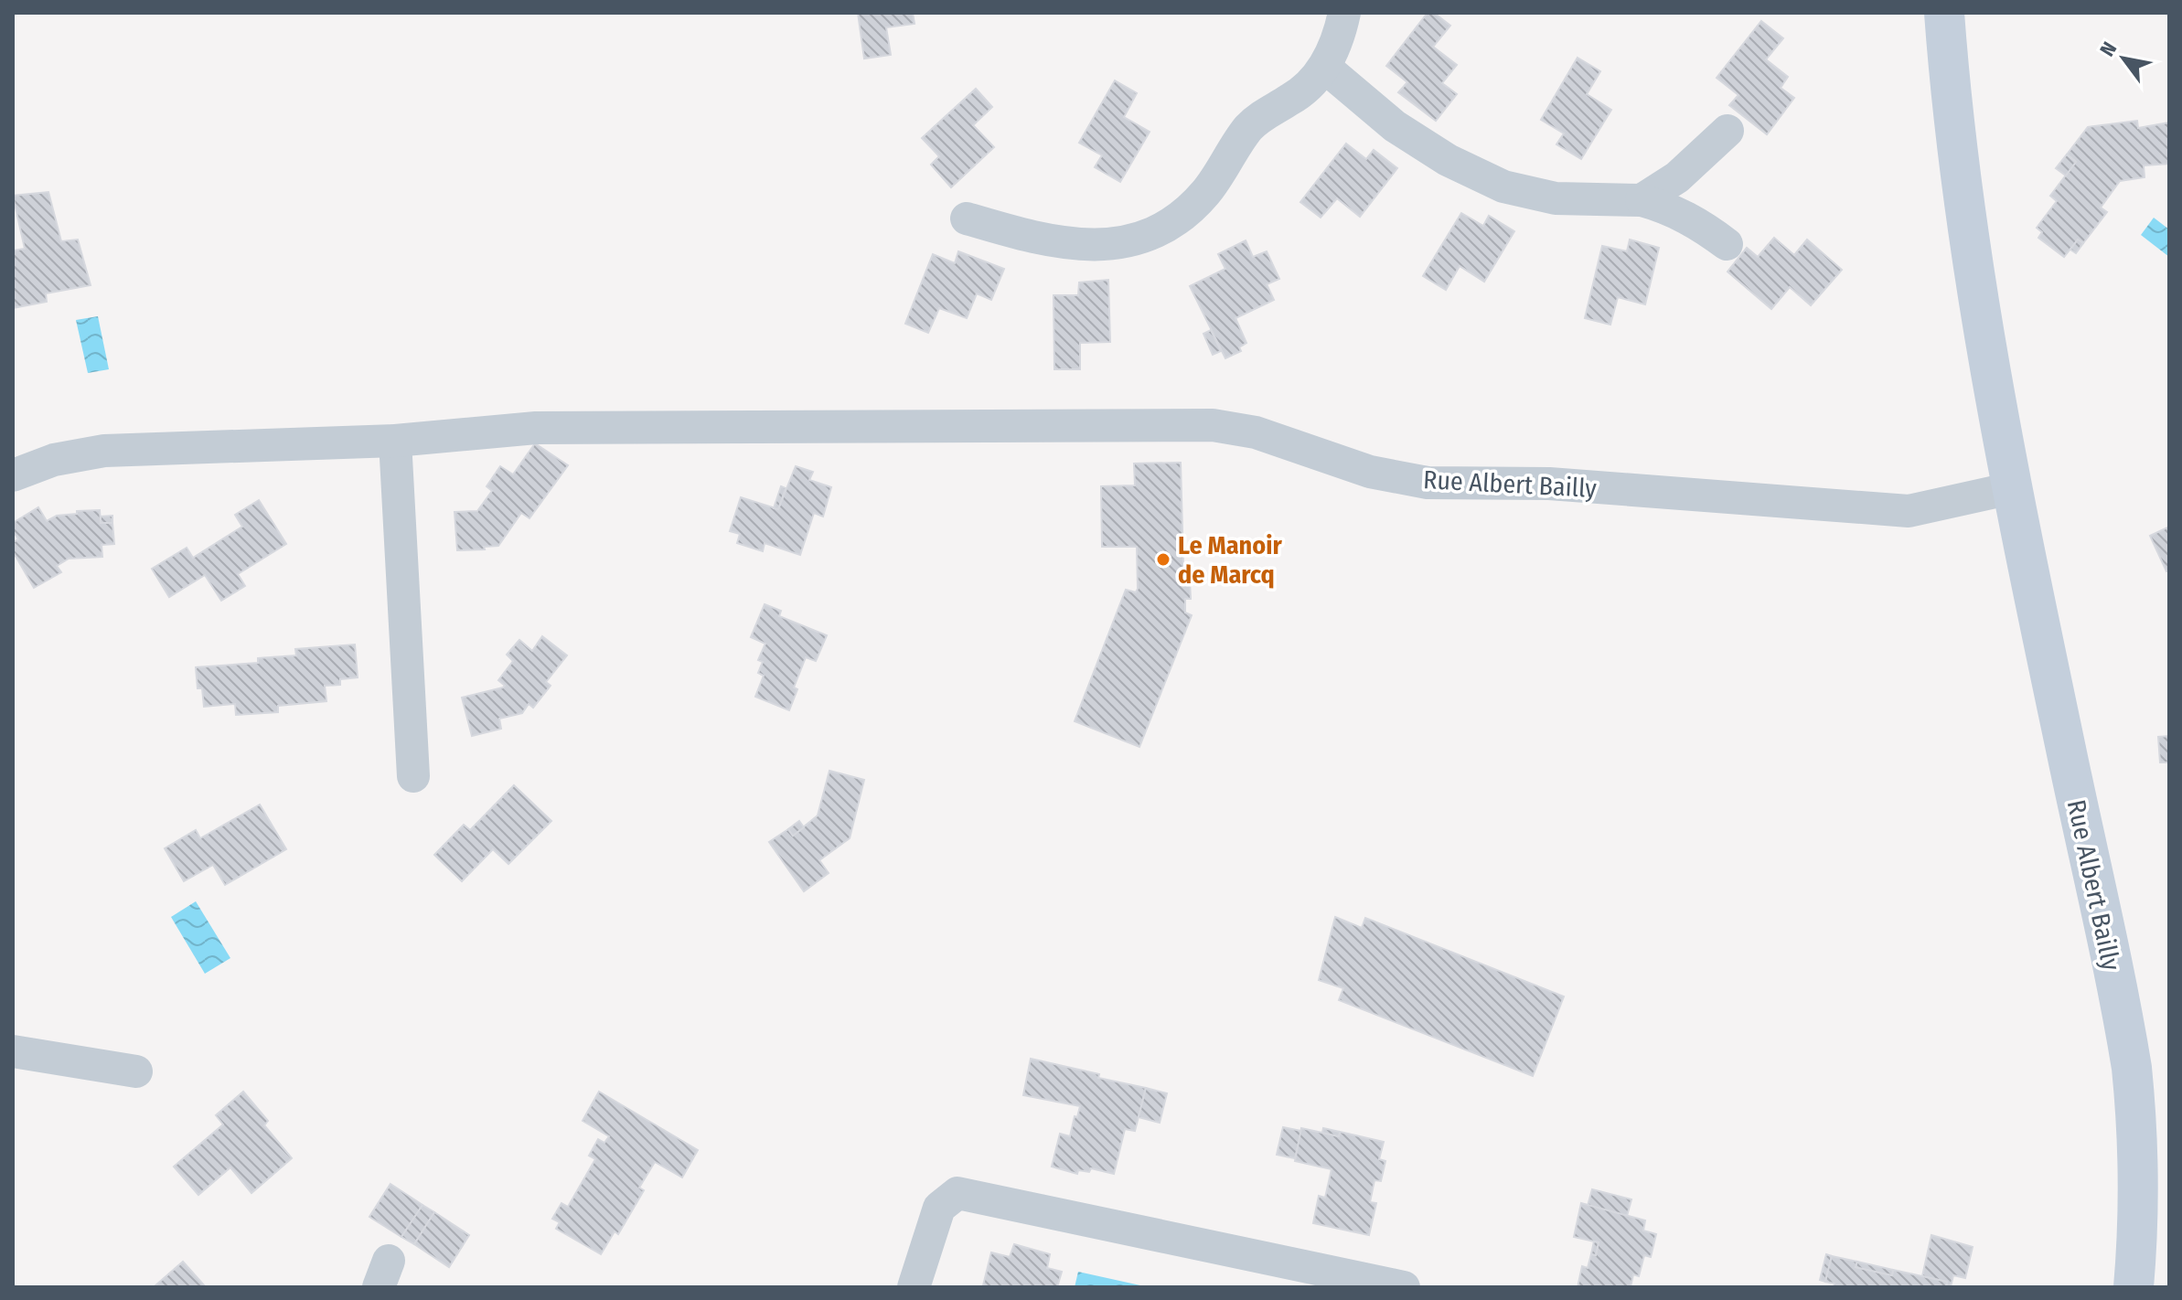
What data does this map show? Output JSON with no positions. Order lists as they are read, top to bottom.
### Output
{
  "streets": {
    "main road": ["Rue Albert Bailly"]
  },
  "places": ["Le Manoir de Marcq"],
  "north": "top left"
}
